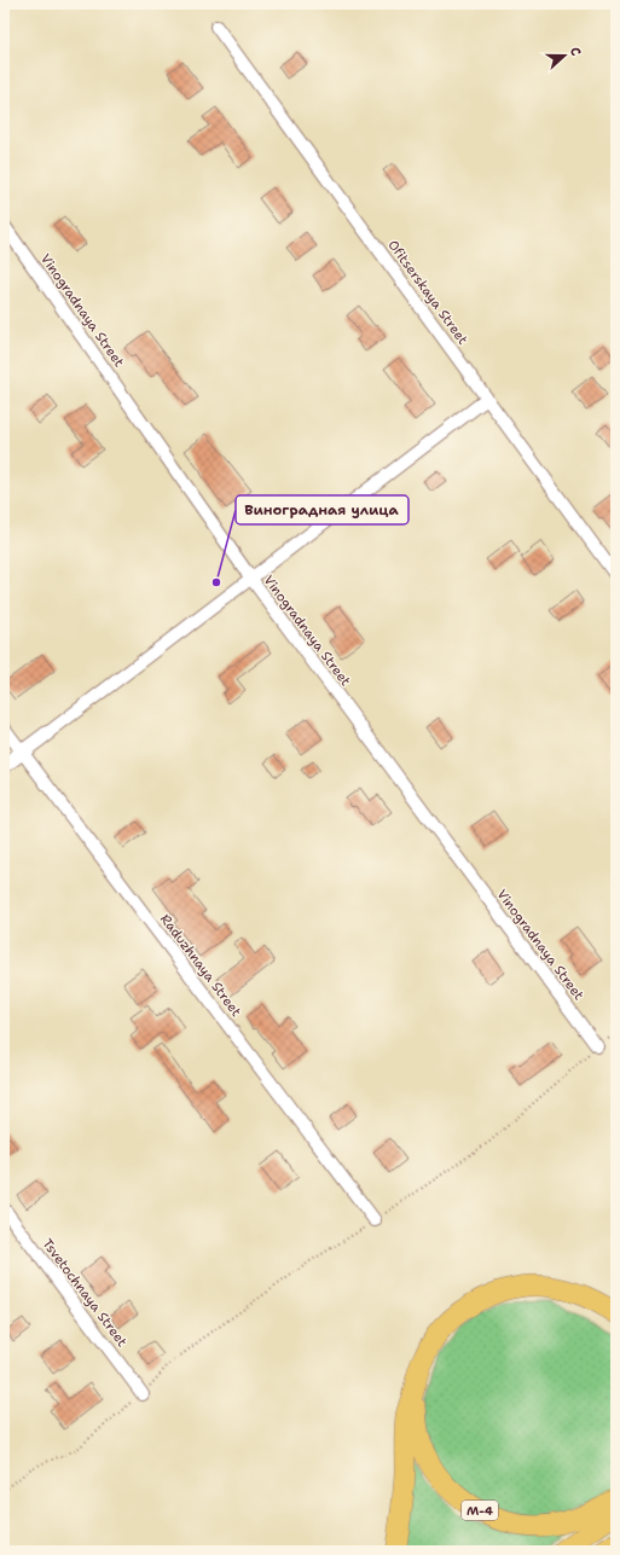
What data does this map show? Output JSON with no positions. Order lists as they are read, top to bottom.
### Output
{
  "streets": {
    "highway": ["М-4"],
    "street": [
      "Ofitserskaya Street",
      "Vinogradnaya Street",
      "Raduzhnaya Street",
      "Tsvetochnaya Street"
    ]
  },
  "places": ["Виноградная улица"],
  "north": "right"
}
